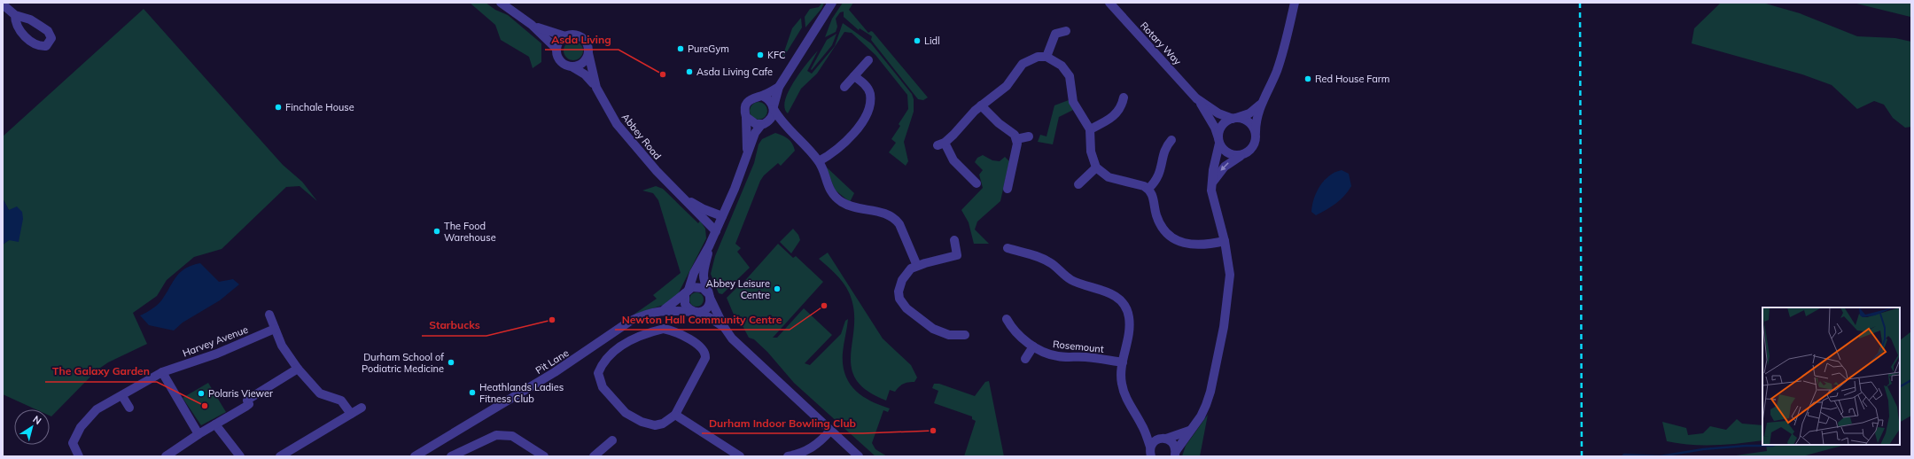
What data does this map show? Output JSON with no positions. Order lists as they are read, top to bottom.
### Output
{
  "streets": {
    "street": [
      "Rotary Way",
      "Abbey Road",
      "Harvey Avenue",
      "Rosemount",
      "Pit Lane"
    ]
  },
  "places": [
    "Lidl",
    "PureGym",
    "KFC",
    "Asda Living Cafe",
    "Asda Living",
    "Red House Farm",
    "Finchale House",
    "The Food Warehouse",
    "Abbey Leisure Centre",
    "Newton Hall Community Centre",
    "Starbucks",
    "Durham School of Podiatric Medicine",
    "Heathlands Ladies Fitness Club",
    "Polaris Viewer",
    "The Galaxy Garden",
    "Durham Indoor Bowling Club"
  ],
  "north": "top right"
}
